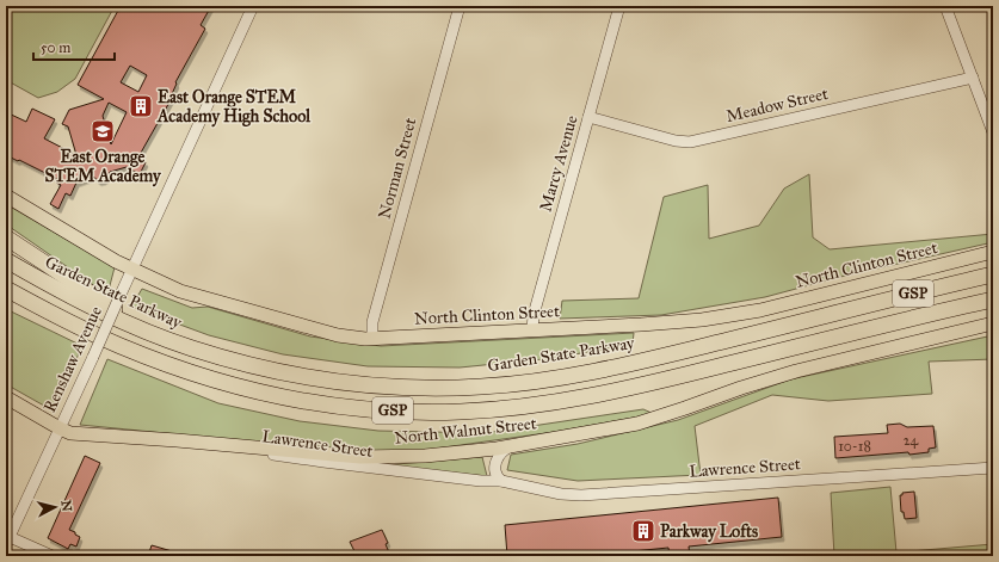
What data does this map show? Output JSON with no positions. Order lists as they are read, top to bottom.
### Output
{
  "streets": {
    "highway": ["Garden State Parkway", "GSP"],
    "main road": ["North Clinton Street", "North Walnut Street"],
    "street": [
      "Meadow Street",
      "Marcy Avenue",
      "Norman Street",
      "Renshaw Avenue",
      "Lawrence Street"
    ]
  },
  "crossings": [
    ["Meadow Street", "Marcy Avenue"],
    ["Marcy Avenue", "North Clinton Street"],
    ["Norman Street", "North Clinton Street"],
    ["North Clinton Street", "Renshaw Avenue"],
    ["Renshaw Avenue", "North Walnut Street"],
    ["North Walnut Street", "Lawrence Street"]
  ],
  "places": {
    "building": ["East Orange STEM Academy High School", "Parkway Lofts"],
    "school or university": ["East Orange STEM Academy"]
  },
  "house_numbers": ["24", "10-18"],
  "scale_bar": "50 m",
  "north": "right"
}
